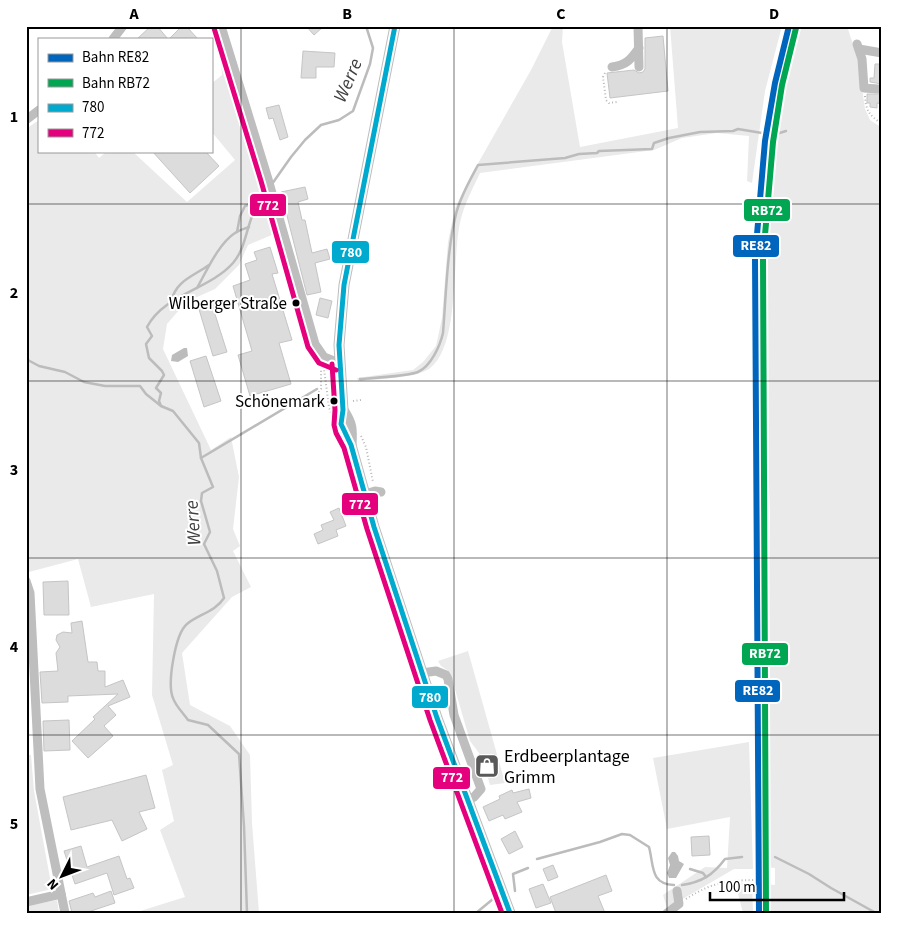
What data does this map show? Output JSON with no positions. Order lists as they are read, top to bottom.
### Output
{
  "water": ["Werre"],
  "places": {
    "other": ["Wilberger Straße", "Schönemark"],
    "shop": ["Erdbeerplantage Grimm"]
  },
  "lines": [
    "rail line RE82",
    "transit line 780",
    "rail line RB72",
    "transit line 772"
  ],
  "legend": [
    "Bahn RE82",
    "Bahn RB72",
    "780",
    "772"
  ],
  "scale_bar": "100 m",
  "north": "bottom left",
  "grid": {
    "columns": [
      "A",
      "B",
      "C",
      "D"
    ],
    "rows": [
      "1",
      "2",
      "3",
      "4",
      "5"
    ]
  }
}
